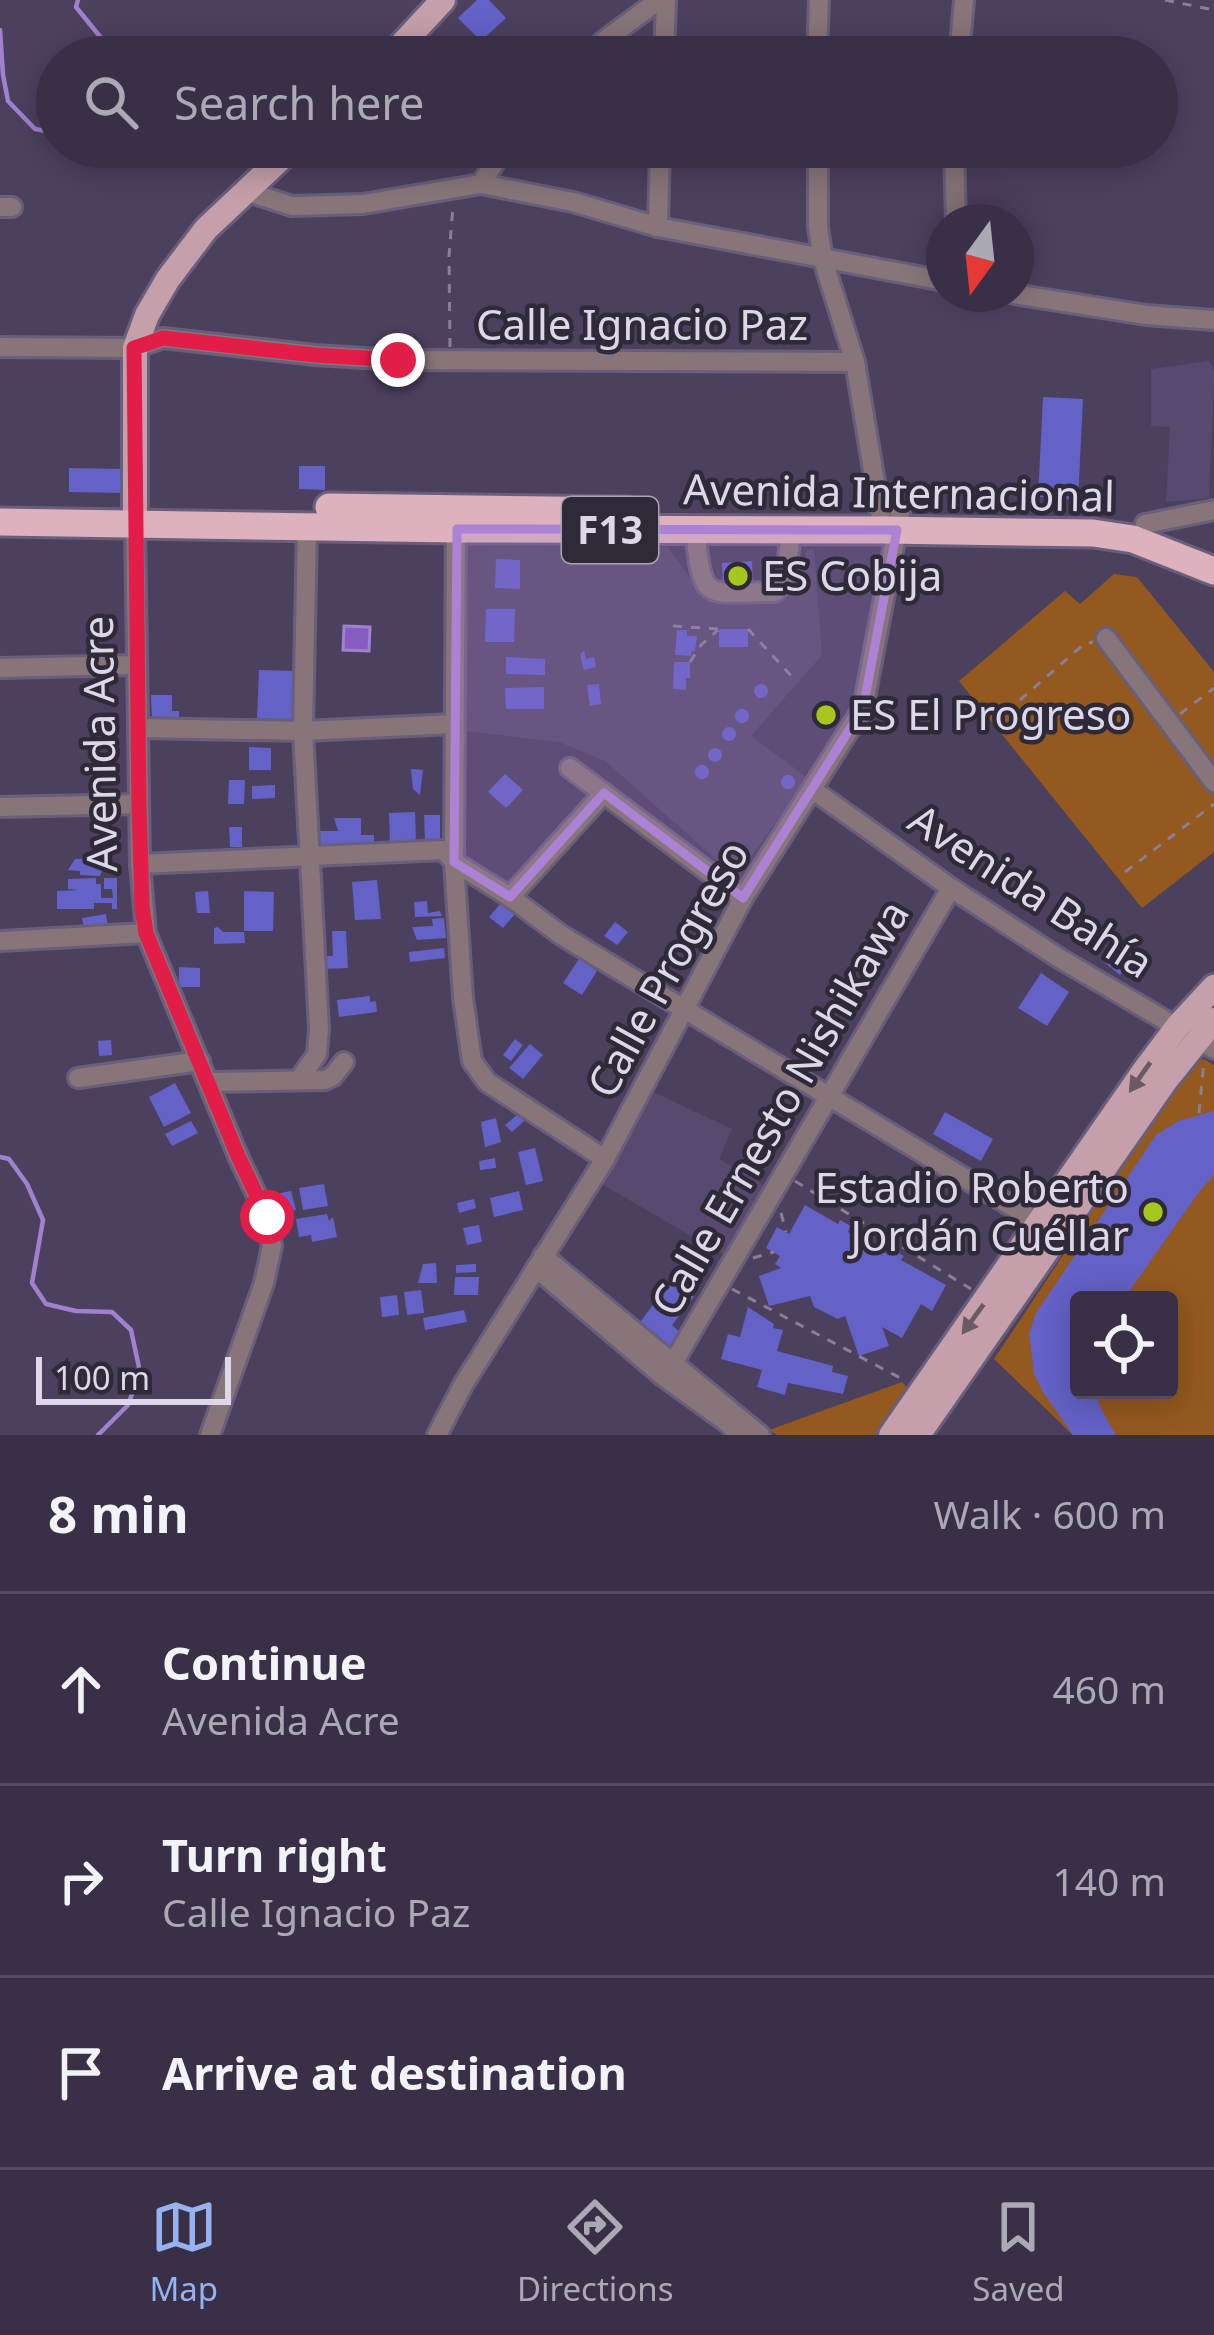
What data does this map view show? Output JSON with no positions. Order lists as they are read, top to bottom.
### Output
{
  "streets": {
    "highway": ["Avenida Internacional", "F13"],
    "main road": ["Avenida Acre"],
    "street": [
      "Calle Ignacio Paz",
      "Avenida Bahía",
      "Calle Progreso",
      "Calle Ernesto Nishikawa"
    ]
  },
  "crossings": [
    ["Calle Ignacio Paz", "Avenida Acre"],
    ["Avenida Internacional", "Avenida Acre"],
    ["Avenida Internacional", "Calle Progreso"],
    ["Avenida Bahía", "Calle Progreso"],
    ["Avenida Bahía", "Calle Ernesto Nishikawa"]
  ],
  "places": ["ES Cobija", "ES El Progreso", "Estadio Roberto Jordán Cuéllar"],
  "scale_bar": "100 m",
  "north": "bottom",
  "page": {
    "search": "Search here",
    "scale": "100 m",
    "heading": ["8 min", "Walk · 600 m"],
    "list": [
      ["Continue", "Avenida Acre", "460 m"],
      ["Turn right", "Calle Ignacio Paz", "140 m"],
      "Arrive at destination"
    ],
    "nav": ["Map", "Directions", "Saved"]
  }
}
